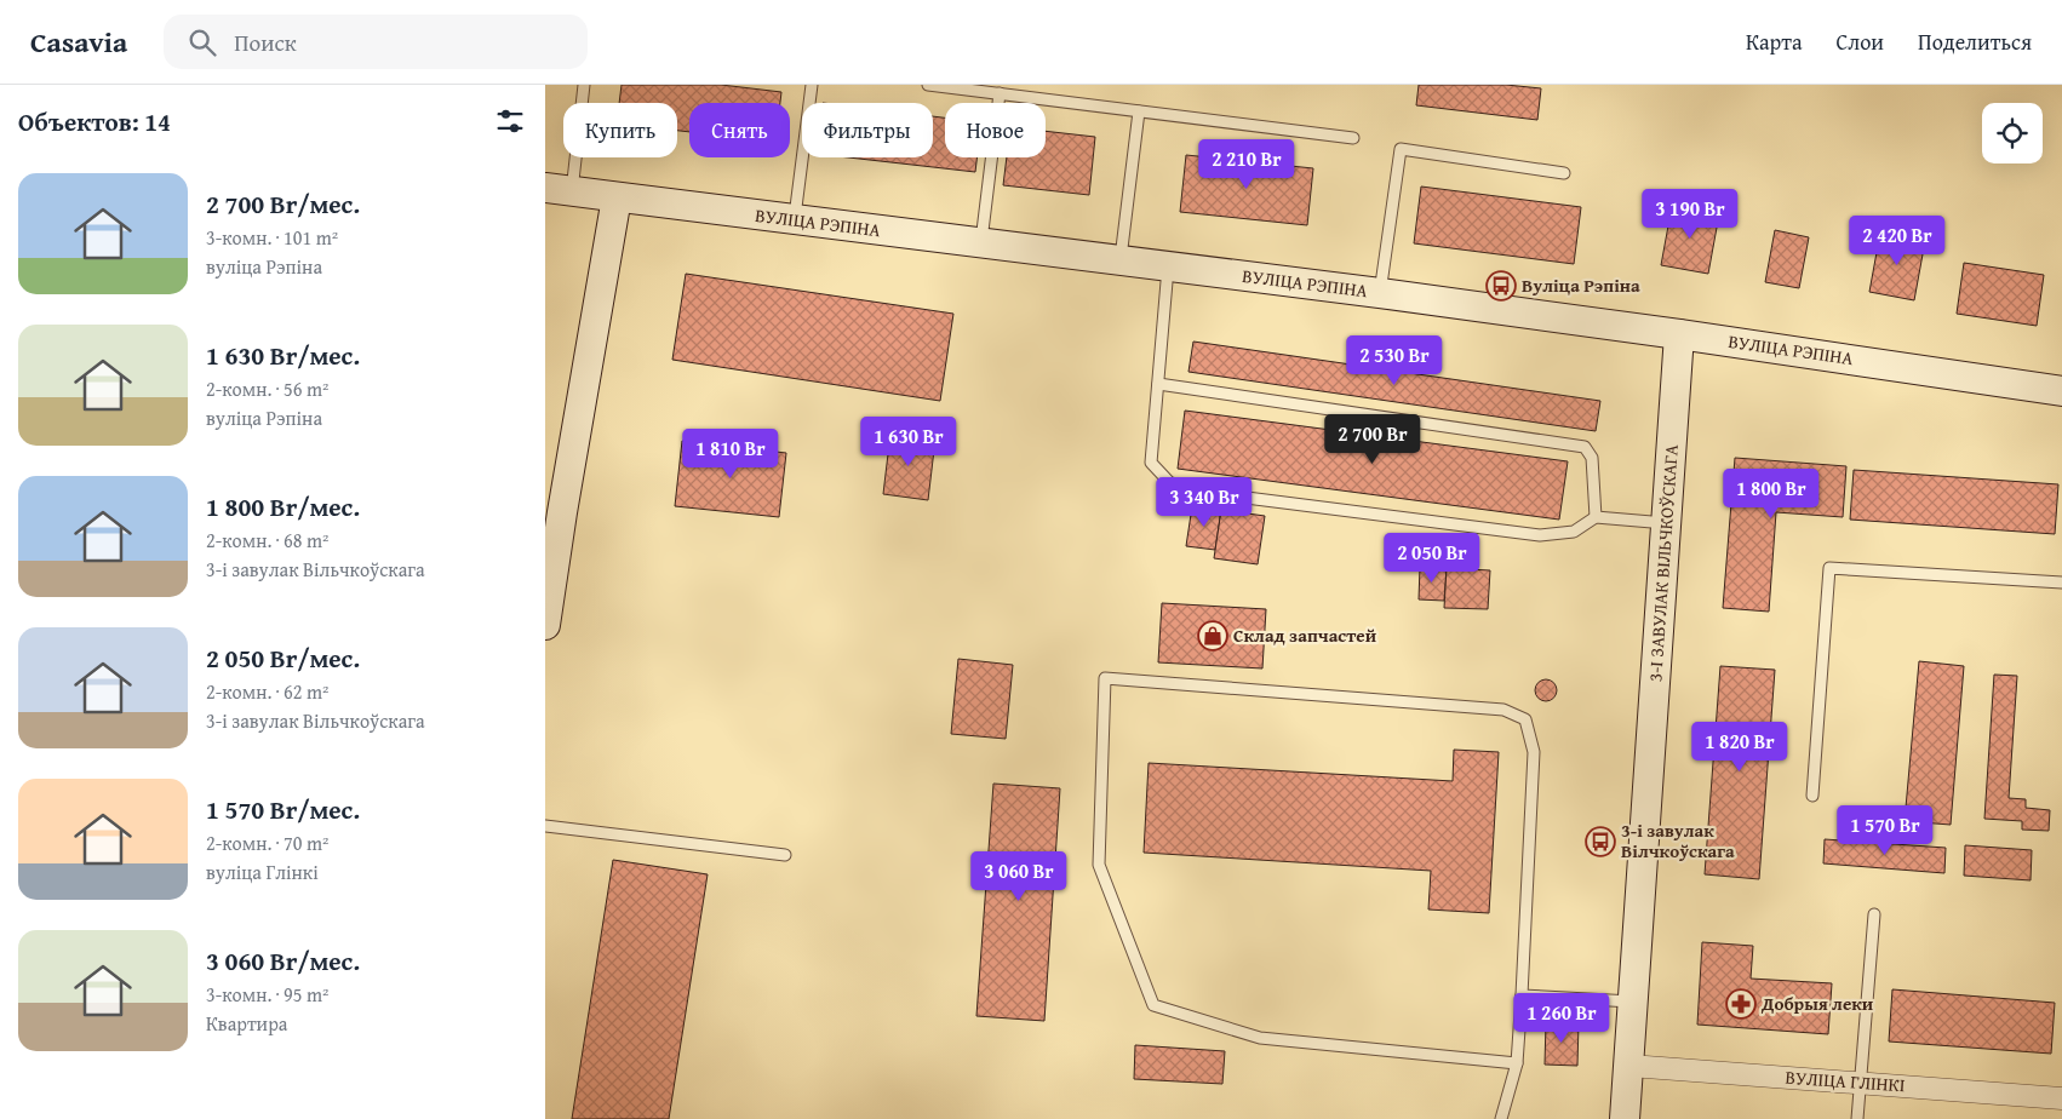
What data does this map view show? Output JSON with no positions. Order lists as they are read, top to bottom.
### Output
{
  "streets": {
    "street": ["ВУЛІЦА РЭПІНА", "3-І ЗАВУЛАК ВІЛЬЧКОЎСКАГА", "ВУЛІЦА ГЛІНКІ"]
  },
  "crossings": [
    ["ВУЛІЦА РЭПІНА", "3-І ЗАВУЛАК ВІЛЬЧКОЎСКАГА"],
    ["3-І ЗАВУЛАК ВІЛЬЧКОЎСКАГА", "ВУЛІЦА ГЛІНКІ"]
  ],
  "places": {
    "bus stop": ["Вуліца Рэпіна", "3-і завулак Вілчкоўскага"],
    "shop": ["Склад запчастей"],
    "pharmacy": ["Добрыя леки"]
  },
  "page": {
    "header": "Casavia",
    "search": "Поиск",
    "nav": ["Карта", "Слои", "Поделиться"],
    "heading": "Объектов: 14",
    "chip": [
      "Купить",
      "Снять",
      "Фильтры",
      "Новое"
    ],
    "price": [
      "2 210 Br",
      "3 190 Br",
      "2 420 Br",
      "2 530 Br",
      "2 700 Br",
      "1 630 Br",
      "1 810 Br",
      "1 800 Br",
      "3 340 Br",
      "2 050 Br",
      "1 820 Br",
      "1 570 Br",
      "3 060 Br",
      "1 260 Br"
    ],
    "list": [
      {
        "name": "2 700 Br/мес.",
        "note": "3-комн. · 101 m² · вуліца Рэпіна"
      },
      {
        "name": "1 630 Br/мес.",
        "note": "2-комн. · 56 m² · вуліца Рэпіна"
      },
      {
        "name": "1 800 Br/мес.",
        "note": "2-комн. · 68 m² · 3-і завулак Вільчкоўскага"
      },
      {
        "name": "2 050 Br/мес.",
        "note": "2-комн. · 62 m² · 3-і завулак Вільчкоўскага"
      },
      {
        "name": "1 570 Br/мес.",
        "note": "2-комн. · 70 m² · вуліца Глінкі"
      },
      {
        "name": "3 060 Br/мес.",
        "note": "3-комн. · 95 m² · Квартира"
      }
    ]
  }
}
